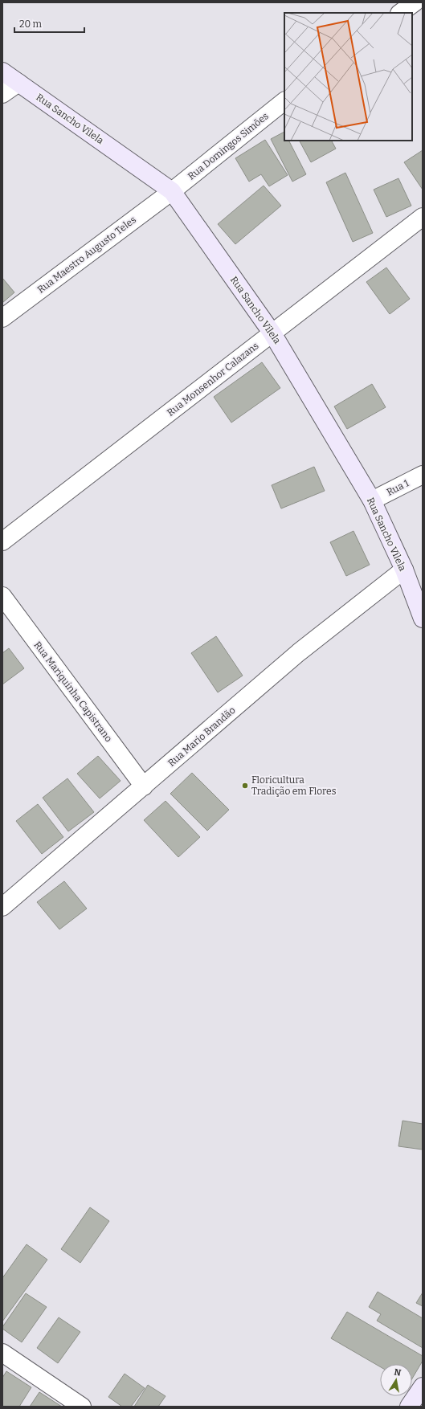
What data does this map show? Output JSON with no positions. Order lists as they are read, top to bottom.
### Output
{
  "streets": {
    "main road": ["Rua Sancho Vilela"],
    "street": [
      "Rua Domingos Simões",
      "Rua Maestro Augusto Teles",
      "Rua Monsenhor Calazans",
      "Rua 1",
      "Rua Mariquinha Capistrano",
      "Rua Mario Brandão"
    ]
  },
  "crossings": [
    ["Rua Sancho Vilela", "Rua Domingos Simões"],
    ["Rua Sancho Vilela", "Rua Maestro Augusto Teles"],
    ["Rua Sancho Vilela", "Rua Monsenhor Calazans"],
    ["Rua Sancho Vilela", "Rua 1"],
    ["Rua Sancho Vilela", "Rua Mario Brandão"],
    ["Rua Domingos Simões", "Rua Maestro Augusto Teles"],
    ["Rua Mariquinha Capistrano", "Rua Mario Brandão"]
  ],
  "places": ["Floricultura Tradição em Flores"],
  "scale_bar": "20 m",
  "north": "top"
}
